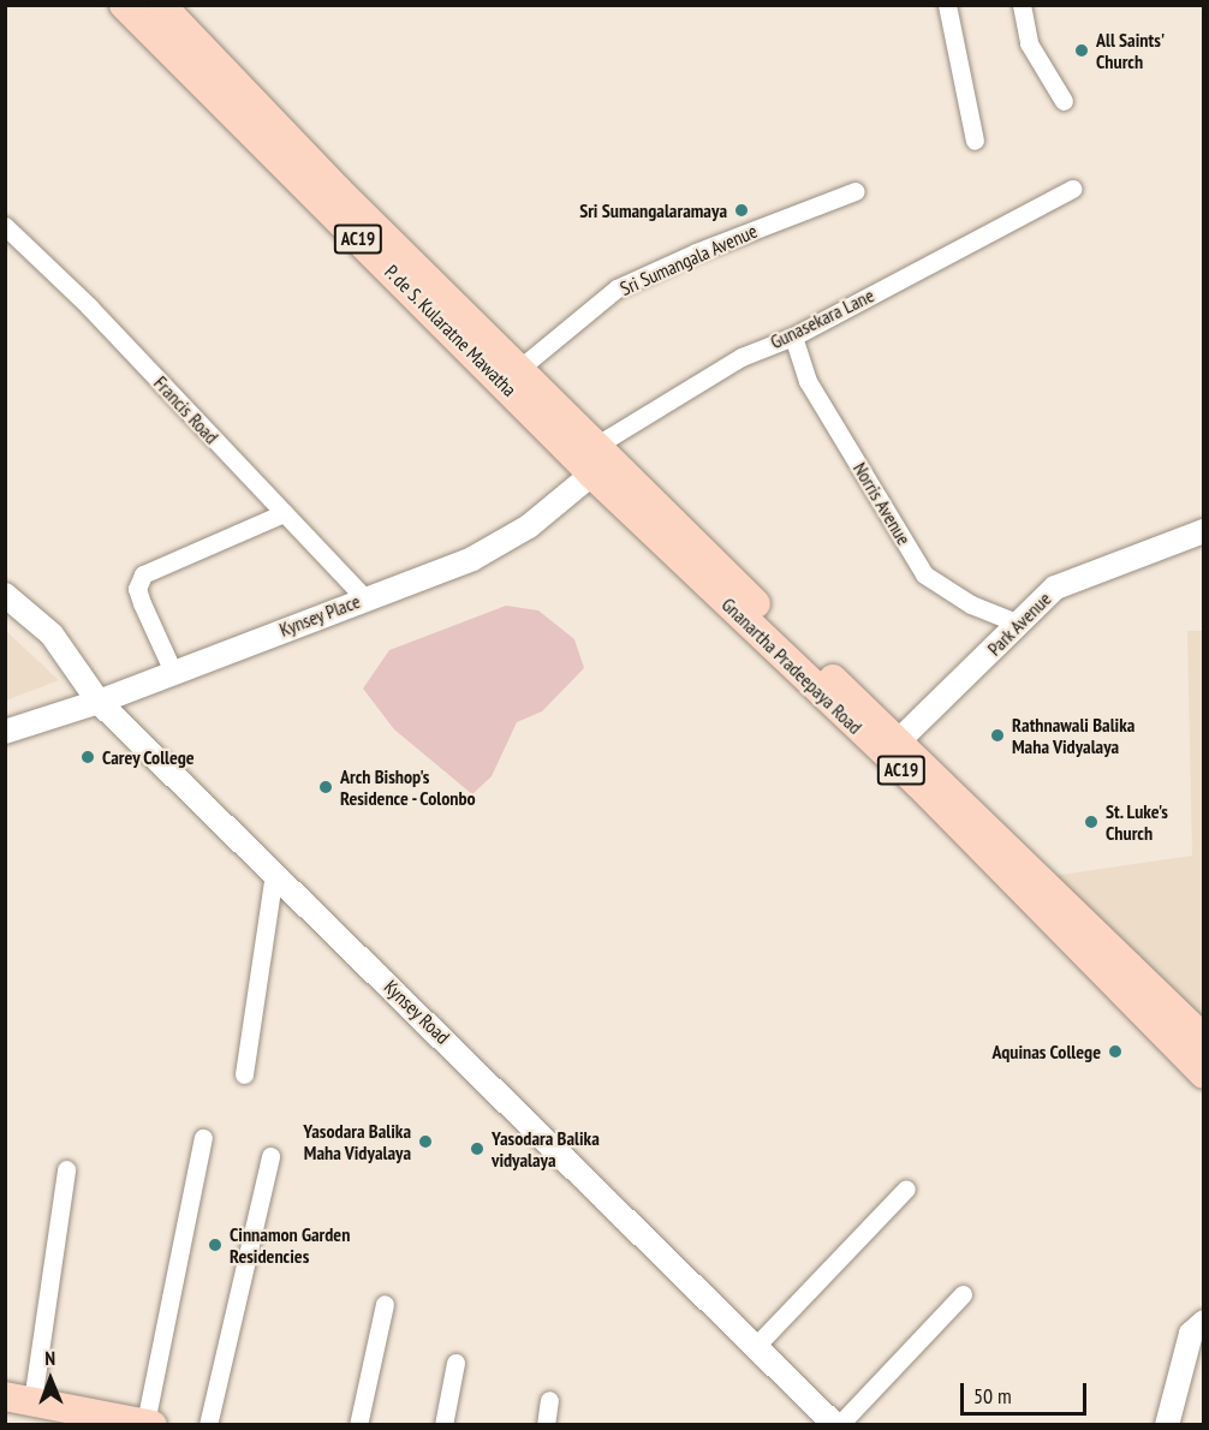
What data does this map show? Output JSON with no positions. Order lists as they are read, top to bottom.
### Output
{
  "streets": {
    "main road": ["AC19", "P. de S. Kularatne Mawatha", "Gnanartha Pradeepaya Road"],
    "street": [
      "Sri Sumangala Avenue",
      "Gunasekara Lane",
      "Francis Road",
      "Norris Avenue",
      "Kynsey Place",
      "Park Avenue",
      "Kynsey Road"
    ]
  },
  "crossings": [
    ["Sri Sumangala Avenue", "P. de S. Kularatne Mawatha"],
    ["Gunasekara Lane", "P. de S. Kularatne Mawatha"],
    ["Gunasekara Lane", "Norris Avenue"],
    ["Gunasekara Lane", "Kynsey Place"],
    ["Gunasekara Lane", "Gnanartha Pradeepaya Road"],
    ["P. de S. Kularatne Mawatha", "Kynsey Place"],
    ["P. de S. Kularatne Mawatha", "Gnanartha Pradeepaya Road"],
    ["Francis Road", "Kynsey Place"],
    ["Norris Avenue", "Park Avenue"],
    ["Kynsey Place", "Gnanartha Pradeepaya Road"],
    ["Kynsey Place", "Kynsey Road"],
    ["Park Avenue", "Gnanartha Pradeepaya Road"]
  ],
  "places": [
    "All Saints' Church",
    "Sri Sumangalaramaya",
    "Rathnawali Balika Maha Vidyalaya",
    "Carey College",
    "Arch Bishop's Residence - Colonbo",
    "St. Luke's Church",
    "Aquinas College",
    "Yasodara Balika Maha Vidyalaya",
    "Yasodara Balika vidyalaya",
    "Cinnamon Garden Residencies"
  ],
  "scale_bar": "50 m",
  "north": "top"
}
